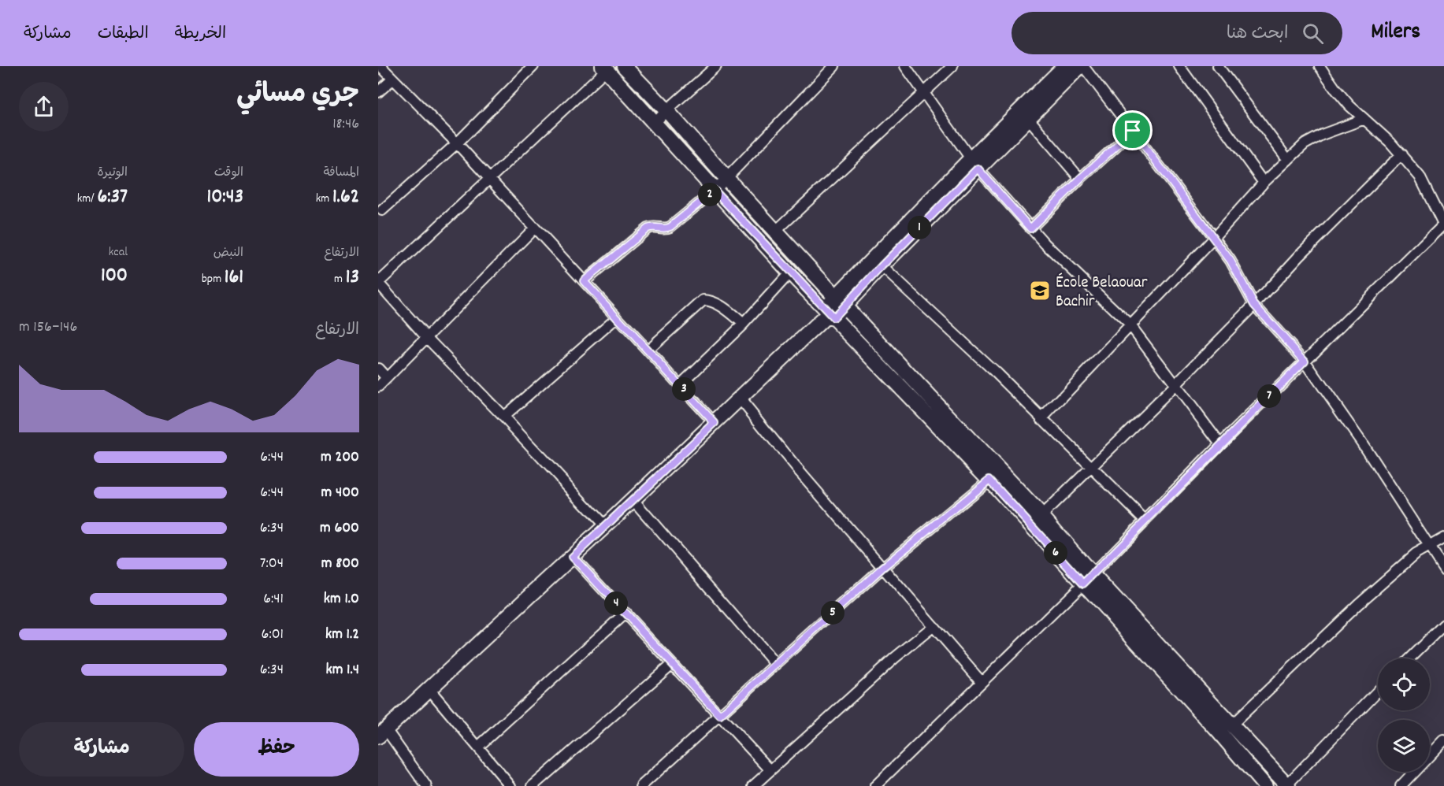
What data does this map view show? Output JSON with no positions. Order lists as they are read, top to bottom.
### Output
{
  "places": {
    "school or university": ["École Belaouar Bachir"]
  },
  "page": {
    "header": "Milers",
    "search": "ابحث هنا",
    "nav": ["الخريطة", "الطبقات", "مشاركة"],
    "heading": ["جري مسائي", "18:46"],
    "stats": [
      ["المسافة", "1.62 km"],
      ["الوقت", "10:43"],
      ["الوتيرة", "6:37 /km"],
      ["الارتفاع", "13 m"],
      ["النبض", "161 bpm"],
      ["kcal", "100"]
    ],
    "pins": [
      "2",
      "1",
      "3",
      "7",
      "6",
      "4",
      "5"
    ],
    "chart": ["الارتفاع", "146–156 m"],
    "list": [
      {
        "name": "200 m",
        "note": "6:44"
      },
      {
        "name": "400 m",
        "note": "6:44"
      },
      {
        "name": "600 m",
        "note": "6:34"
      },
      {
        "name": "800 m",
        "note": "7:04"
      },
      {
        "name": "1.0 km",
        "note": "6:41"
      },
      {
        "name": "1.2 km",
        "note": "6:01"
      },
      {
        "name": "1.4 km",
        "note": "6:34"
      }
    ],
    "buttons": ["حفظ", "مشاركة"]
  }
}
